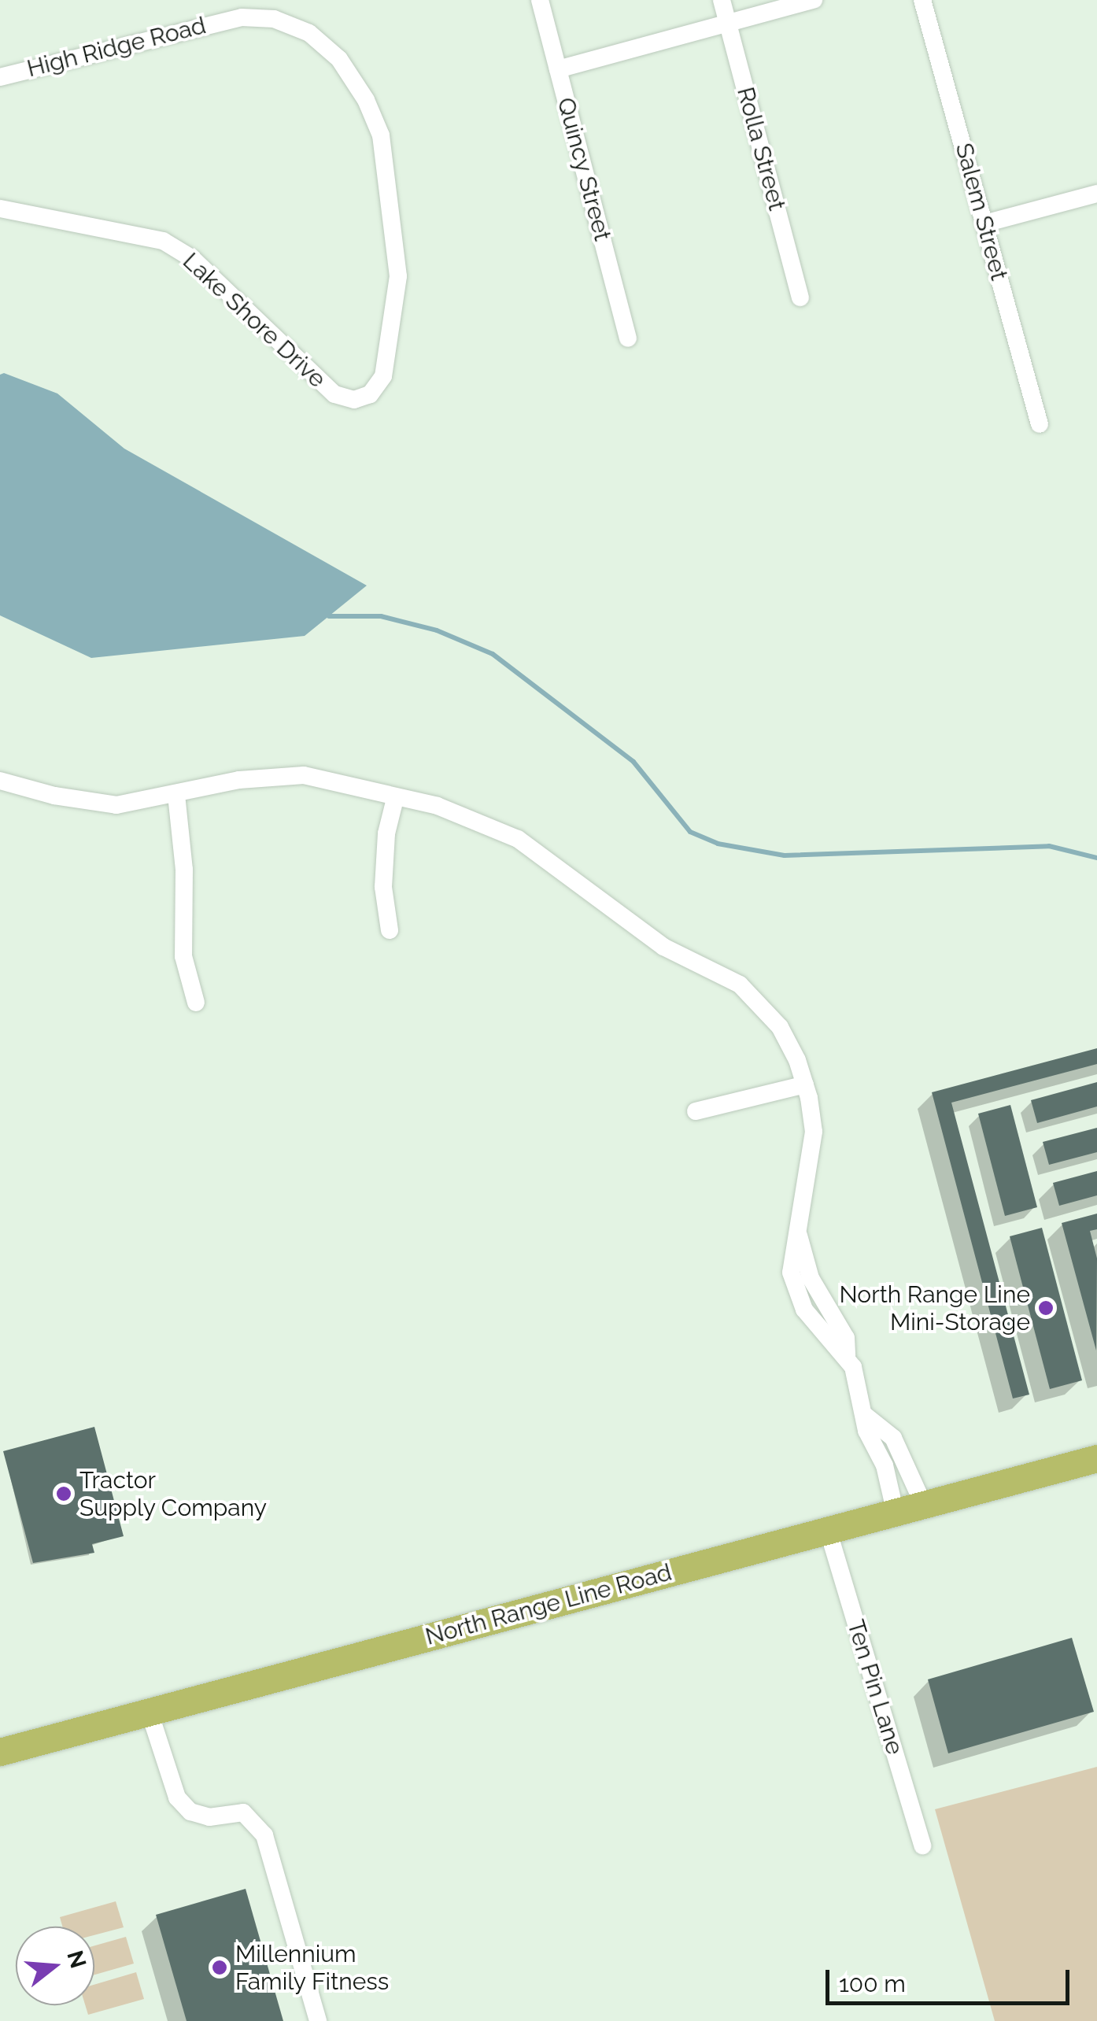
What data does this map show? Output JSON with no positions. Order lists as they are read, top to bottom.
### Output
{
  "streets": {
    "main road": ["North Range Line Road"],
    "street": [
      "High Ridge Road",
      "Rolla Street",
      "Quincy Street",
      "Salem Street",
      "Lake Shore Drive",
      "Ten Pin Lane"
    ]
  },
  "crossings": [
    ["High Ridge Road", "Lake Shore Drive"],
    ["North Range Line Road", "Ten Pin Lane"]
  ],
  "places": ["North Range Line Mini-Storage", "Tractor Supply Company", "Millennium Family Fitness"],
  "scale_bar": "100 m",
  "north": "right"
}
